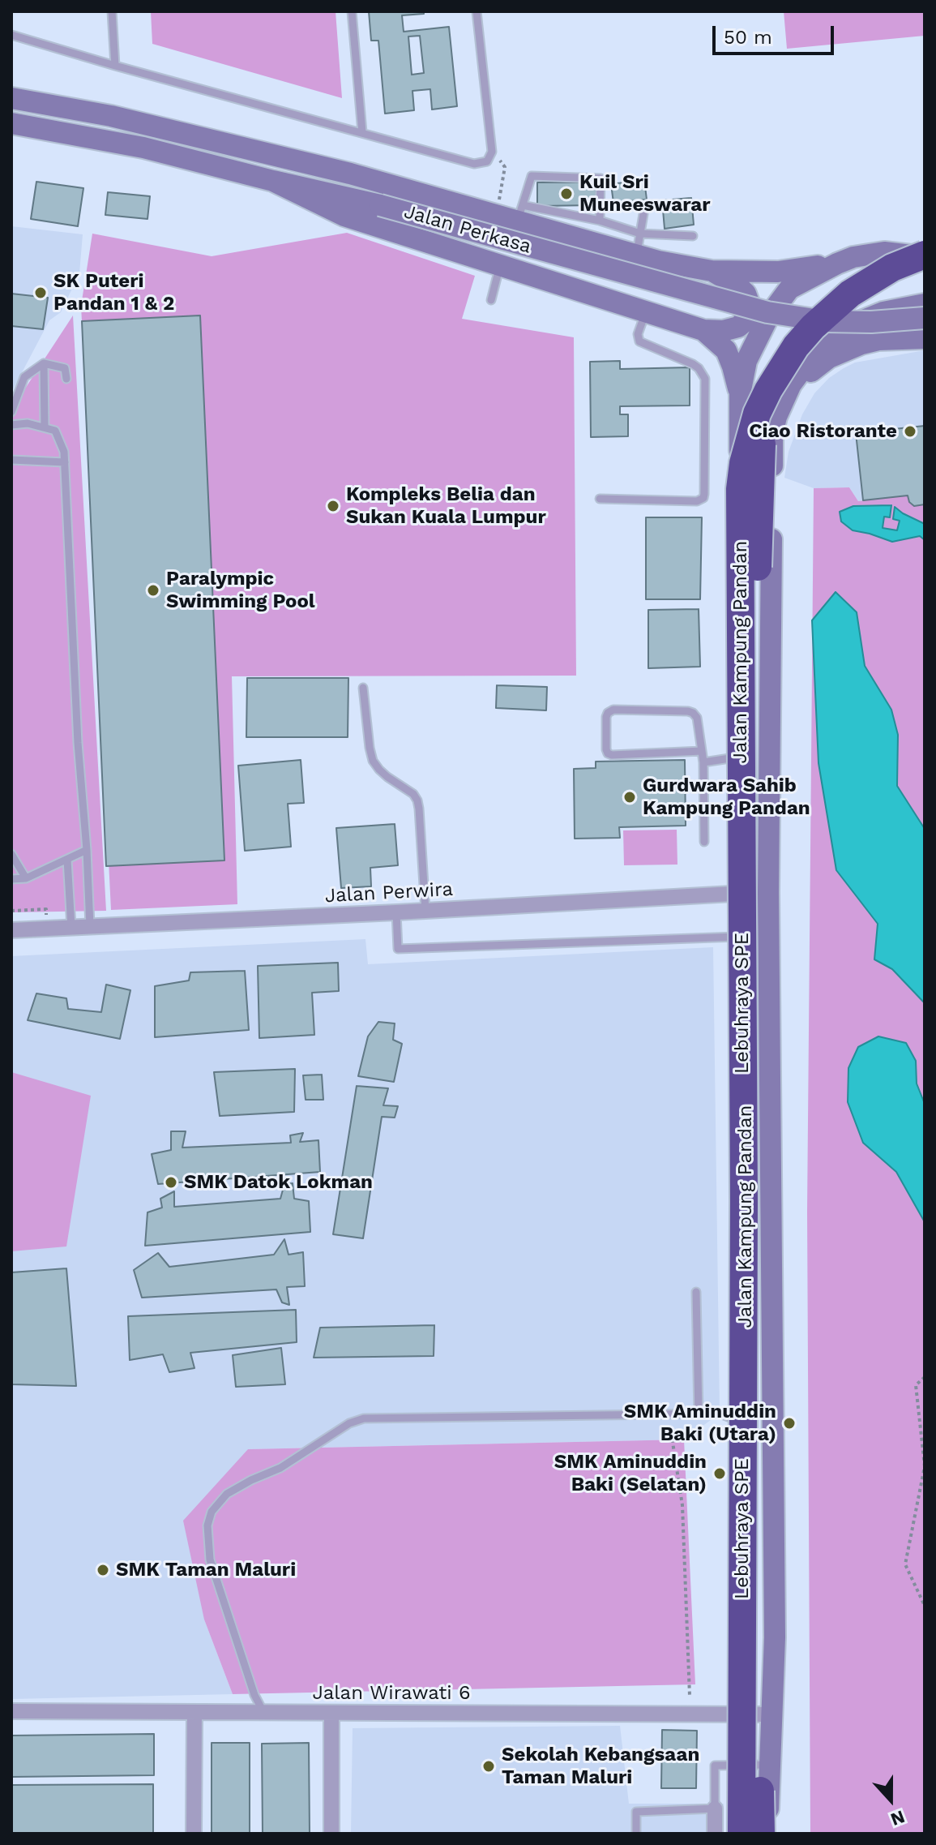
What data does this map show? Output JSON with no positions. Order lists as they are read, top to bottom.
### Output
{
  "streets": {
    "highway": ["Lebuhraya SPE"],
    "street": [
      "Jalan Perkasa",
      "Jalan Kampung Pandan",
      "Jalan Perwira",
      "Jalan Wirawati 6"
    ]
  },
  "crossings": [
    ["Jalan Perkasa", "Jalan Kampung Pandan"],
    ["Jalan Kampung Pandan", "Jalan Perwira"],
    ["Jalan Kampung Pandan", "Lebuhraya SPE"],
    ["Jalan Kampung Pandan", "Jalan Wirawati 6"]
  ],
  "places": [
    "Kuil Sri Muneeswarar",
    "SK Puteri Pandan 1 & 2",
    "Ciao Ristorante",
    "Kompleks Belia dan Sukan Kuala Lumpur",
    "Paralympic Swimming Pool",
    "Gurdwara Sahib Kampung Pandan",
    "SMK Datok Lokman",
    "SMK Aminuddin Baki (Utara)",
    "SMK Aminuddin Baki (Selatan)",
    "SMK Taman Maluri",
    "Sekolah Kebangsaan Taman Maluri"
  ],
  "scale_bar": "50 m",
  "north": "bottom"
}
